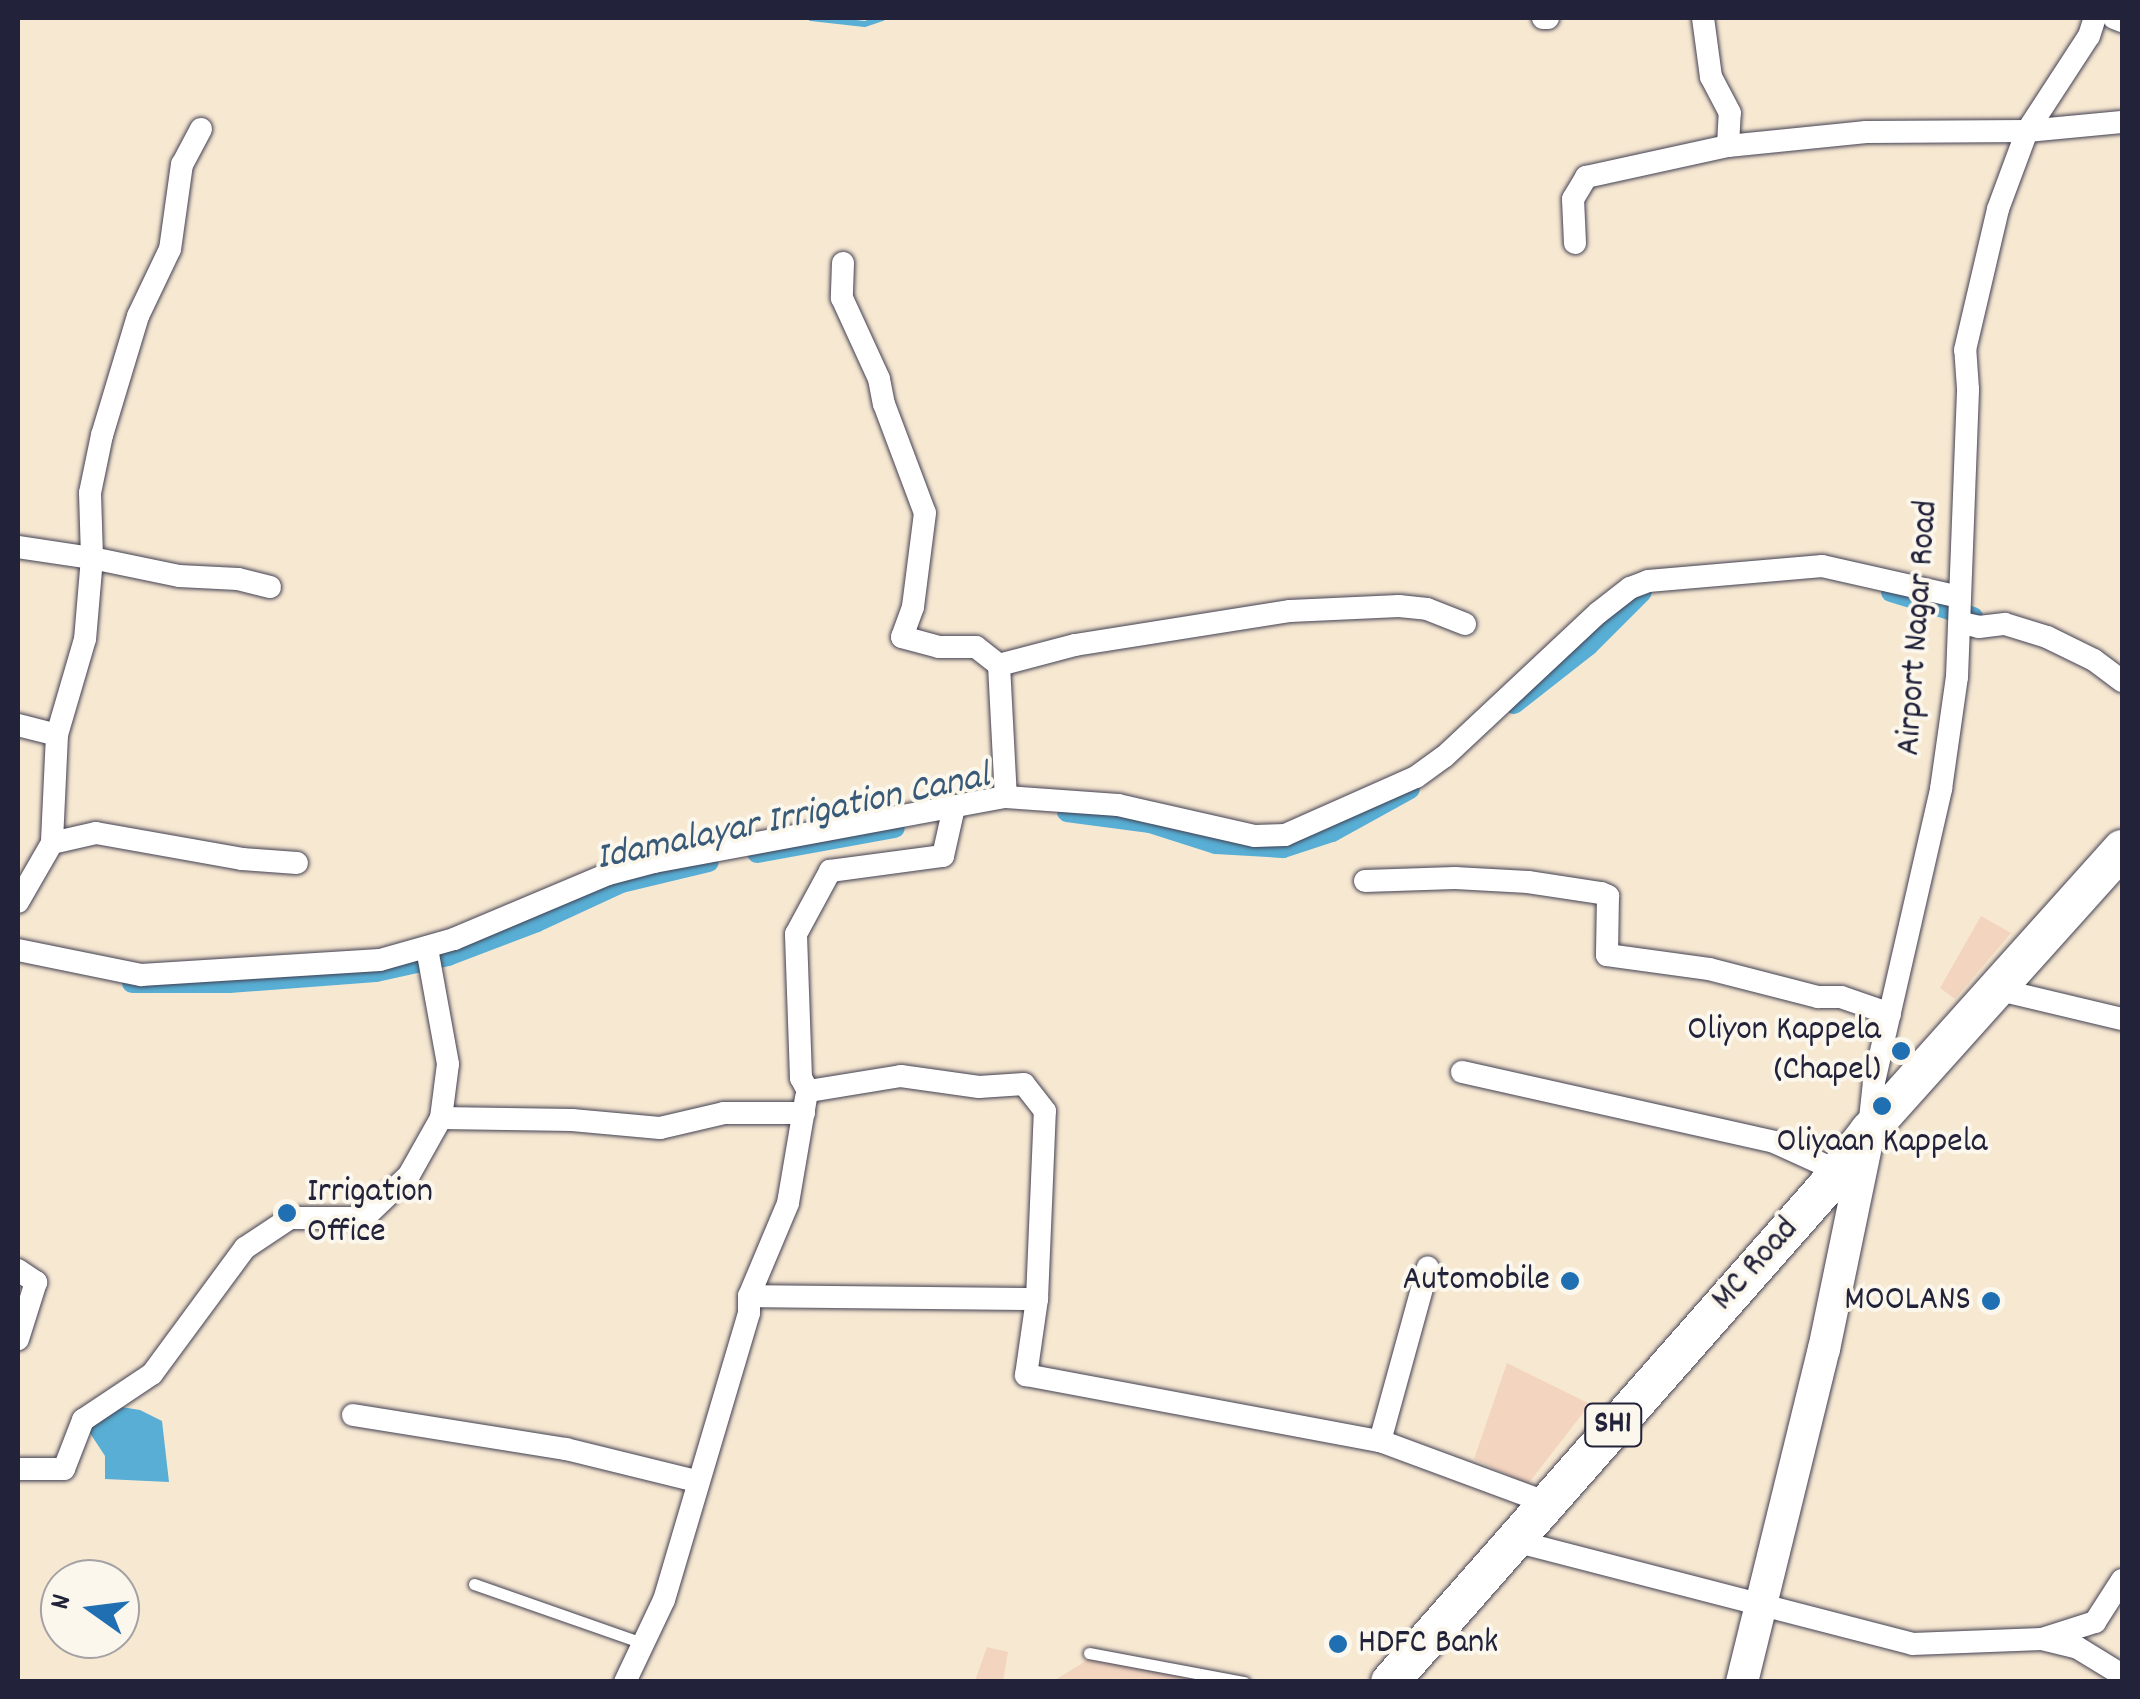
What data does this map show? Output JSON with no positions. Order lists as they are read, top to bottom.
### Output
{
  "streets": {
    "main road": ["MC Road", "SH1"],
    "street": ["Airport Nagar Road"]
  },
  "crossings": [
    ["Airport Nagar Road", "MC Road"]
  ],
  "water": ["Idamalayar Irrigation Canal"],
  "places": [
    "Oliyon Kappela (Chapel)",
    "Oliyaan Kappela",
    "Irrigation Office",
    "Automobile",
    "MOOLANS",
    "HDFC Bank"
  ],
  "north": "left"
}
